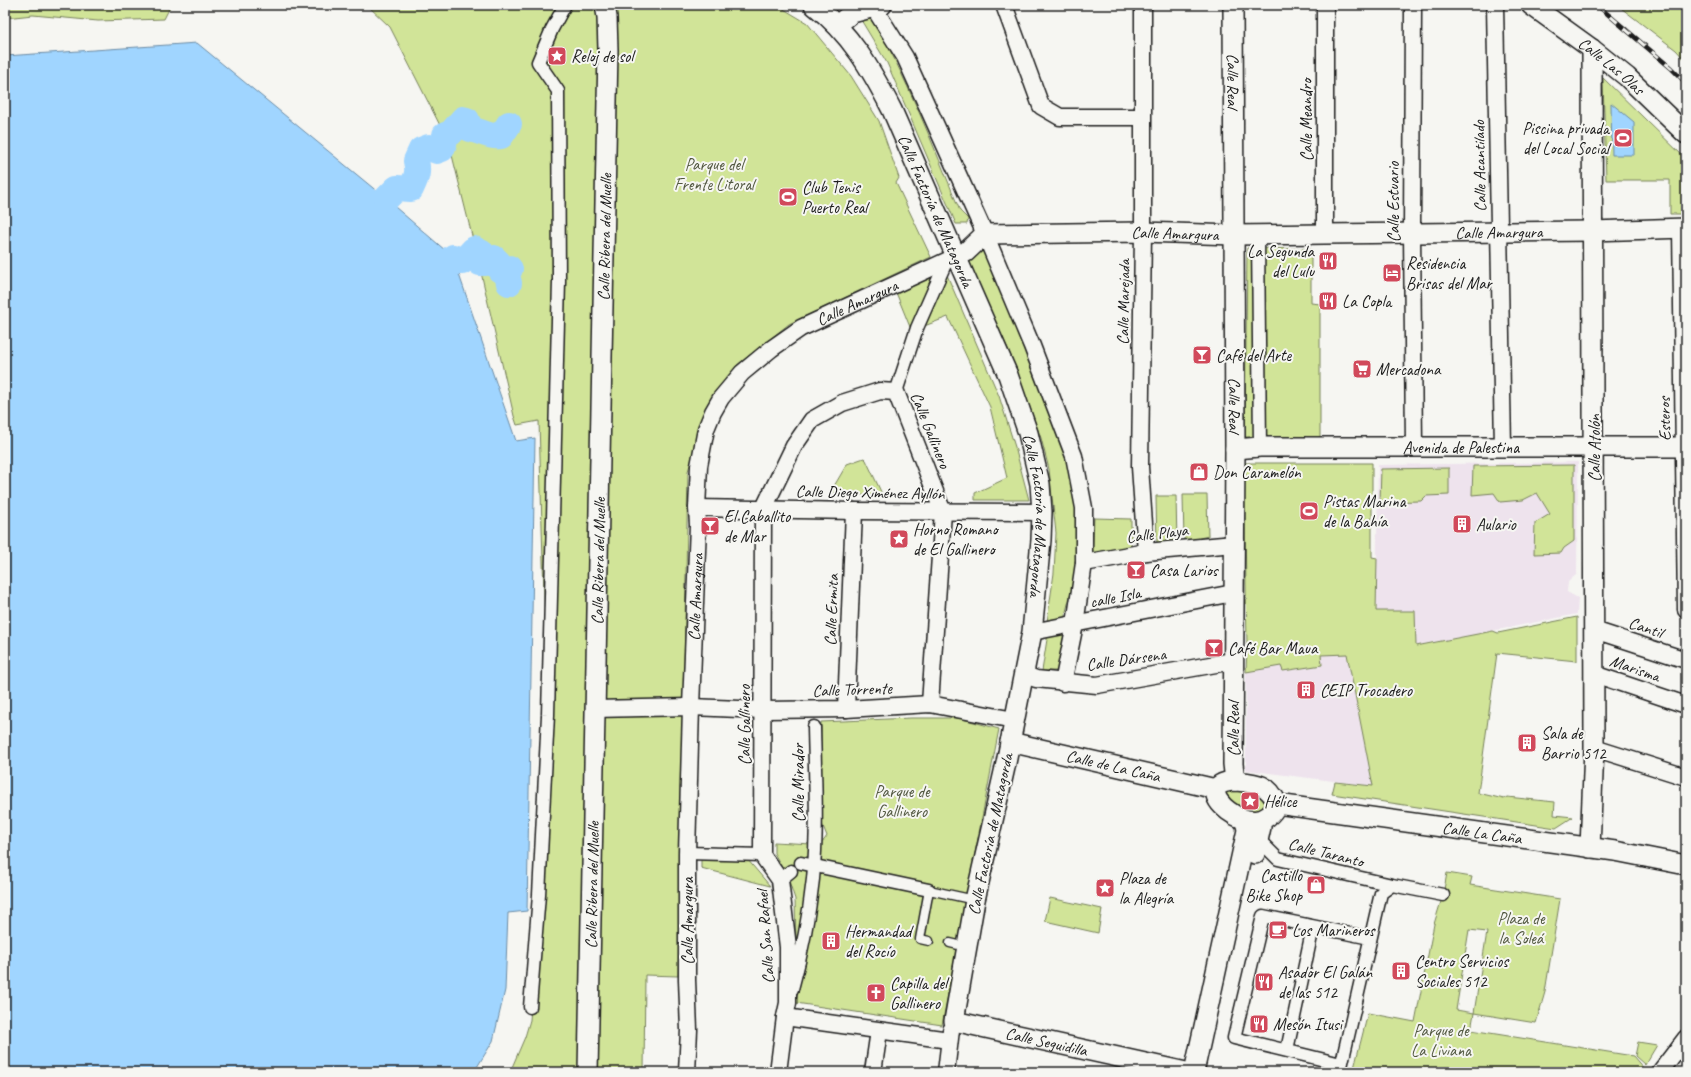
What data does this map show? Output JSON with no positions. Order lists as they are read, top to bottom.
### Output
{
  "streets": {
    "street": [
      "Calle Las Olas",
      "Calle Real",
      "Calle Meandro",
      "Calle Acantilado",
      "Calle Estuario",
      "Calle Factoría de Matagorda",
      "Calle Amargura",
      "Calle Ribera del Muelle",
      "Calle Marejada",
      "Esteros",
      "Calle Gallinero",
      "Avenida de Palestina",
      "Calle Atolón",
      "Calle Diego Ximénez Ayllón",
      "Calle Playa",
      "calle Isla",
      "Calle Ermita",
      "Cantil",
      "Calle Dársena",
      "Marisma",
      "Calle Torrente",
      "Calle de La Caña",
      "Calle Mirador",
      "Calle La Caña",
      "Calle Taranto",
      "Calle San Rafael",
      "Calle Seguidilla"
    ]
  },
  "crossings": [
    ["Calle Las Olas", "Calle Atolón"],
    ["Calle Real", "Calle Amargura"],
    ["Calle Real", "Avenida de Palestina"],
    ["Calle Real", "Calle Playa"],
    ["Calle Real", "calle Isla"],
    ["Calle Real", "Calle Dársena"],
    ["Calle Meandro", "Calle Amargura"],
    ["Calle Acantilado", "Calle Amargura"],
    ["Calle Acantilado", "Avenida de Palestina"],
    ["Calle Estuario", "Calle Amargura"],
    ["Calle Estuario", "Avenida de Palestina"],
    ["Calle Factoría de Matagorda", "Calle Amargura"],
    ["Calle Factoría de Matagorda", "Calle Diego Ximénez Ayllón"],
    ["Calle Factoría de Matagorda", "calle Isla"],
    ["Calle Factoría de Matagorda", "Calle Dársena"],
    ["Calle Factoría de Matagorda", "Calle Torrente"],
    ["Calle Factoría de Matagorda", "Calle de La Caña"],
    ["Calle Factoría de Matagorda", "Calle Seguidilla"],
    ["Calle Amargura", "Calle Marejada"],
    ["Calle Amargura", "Esteros"],
    ["Calle Amargura", "Calle Atolón"],
    ["Calle Amargura", "Calle Diego Ximénez Ayllón"],
    ["Calle Amargura", "Calle Torrente"],
    ["Calle Ribera del Muelle", "Calle Torrente"],
    ["Calle Marejada", "Calle Playa"],
    ["Esteros", "Avenida de Palestina"],
    ["Calle Gallinero", "Calle Diego Ximénez Ayllón"],
    ["Calle Gallinero", "Calle Torrente"],
    ["Calle Gallinero", "Calle San Rafael"],
    ["Avenida de Palestina", "Calle Atolón"],
    ["Calle Atolón", "Cantil"],
    ["Calle Atolón", "Marisma"],
    ["Calle Atolón", "Calle La Caña"],
    ["Calle Diego Ximénez Ayllón", "Calle Ermita"],
    ["Calle Ermita", "Calle Torrente"],
    ["Calle Mirador", "Calle San Rafael"]
  ],
  "parks": [
    "Parque del Frente Litoral",
    "Parque de Gallinero",
    "Plaza de la Soleá",
    "Parque de La Liviana"
  ],
  "places": {
    "place": [
      "Reloj de sol",
      "Horno Romano de El Gallinero",
      "Hélice",
      "Plaza de la Alegría"
    ],
    "sports": ["Piscina privada del Local Social", "Club Tenis Puerto Real", "Pistas Marina de la Bahía"],
    "restaurant": [
      "La Segunda del Lulu",
      "La Copla",
      "Asador El Galán de las 512",
      "Mesón Itusi"
    ],
    "hotel": ["Residencia Brisas del Mar"],
    "bar": [
      "Café del Arte",
      "El Caballito de Mar",
      "Casa Larios",
      "Café Bar Maua"
    ],
    "supermarket": ["Mercadona"],
    "shop": ["Don Caramelón", "Castillo Bike Shop"],
    "building": [
      "Aulario",
      "CEIP Trocadero",
      "Sala de Barrio 512",
      "Hermandad del Rocío",
      "Centro Servicios Sociales 512"
    ],
    "cafe": ["Los Marineros"],
    "church": ["Capilla del Gallinero"]
  }
}
